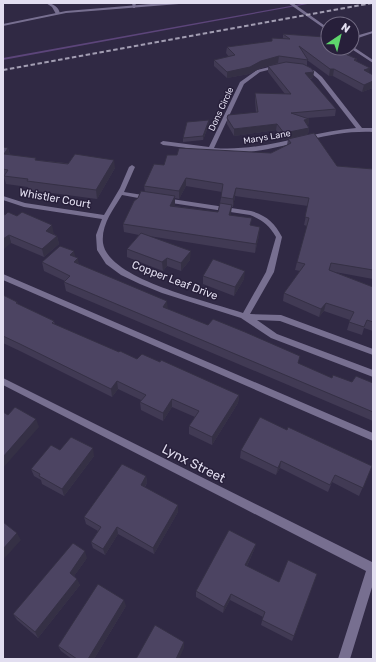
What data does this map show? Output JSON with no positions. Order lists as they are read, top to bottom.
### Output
{
  "streets": {
    "street": [
      "Dons Circle",
      "Marys Lane",
      "Whistler Court",
      "Copper Leaf Drive",
      "Lynx Street"
    ]
  },
  "crossings": [
    ["Dons Circle", "Marys Lane"],
    ["Whistler Court", "Copper Leaf Drive"]
  ],
  "north": "top right"
}
